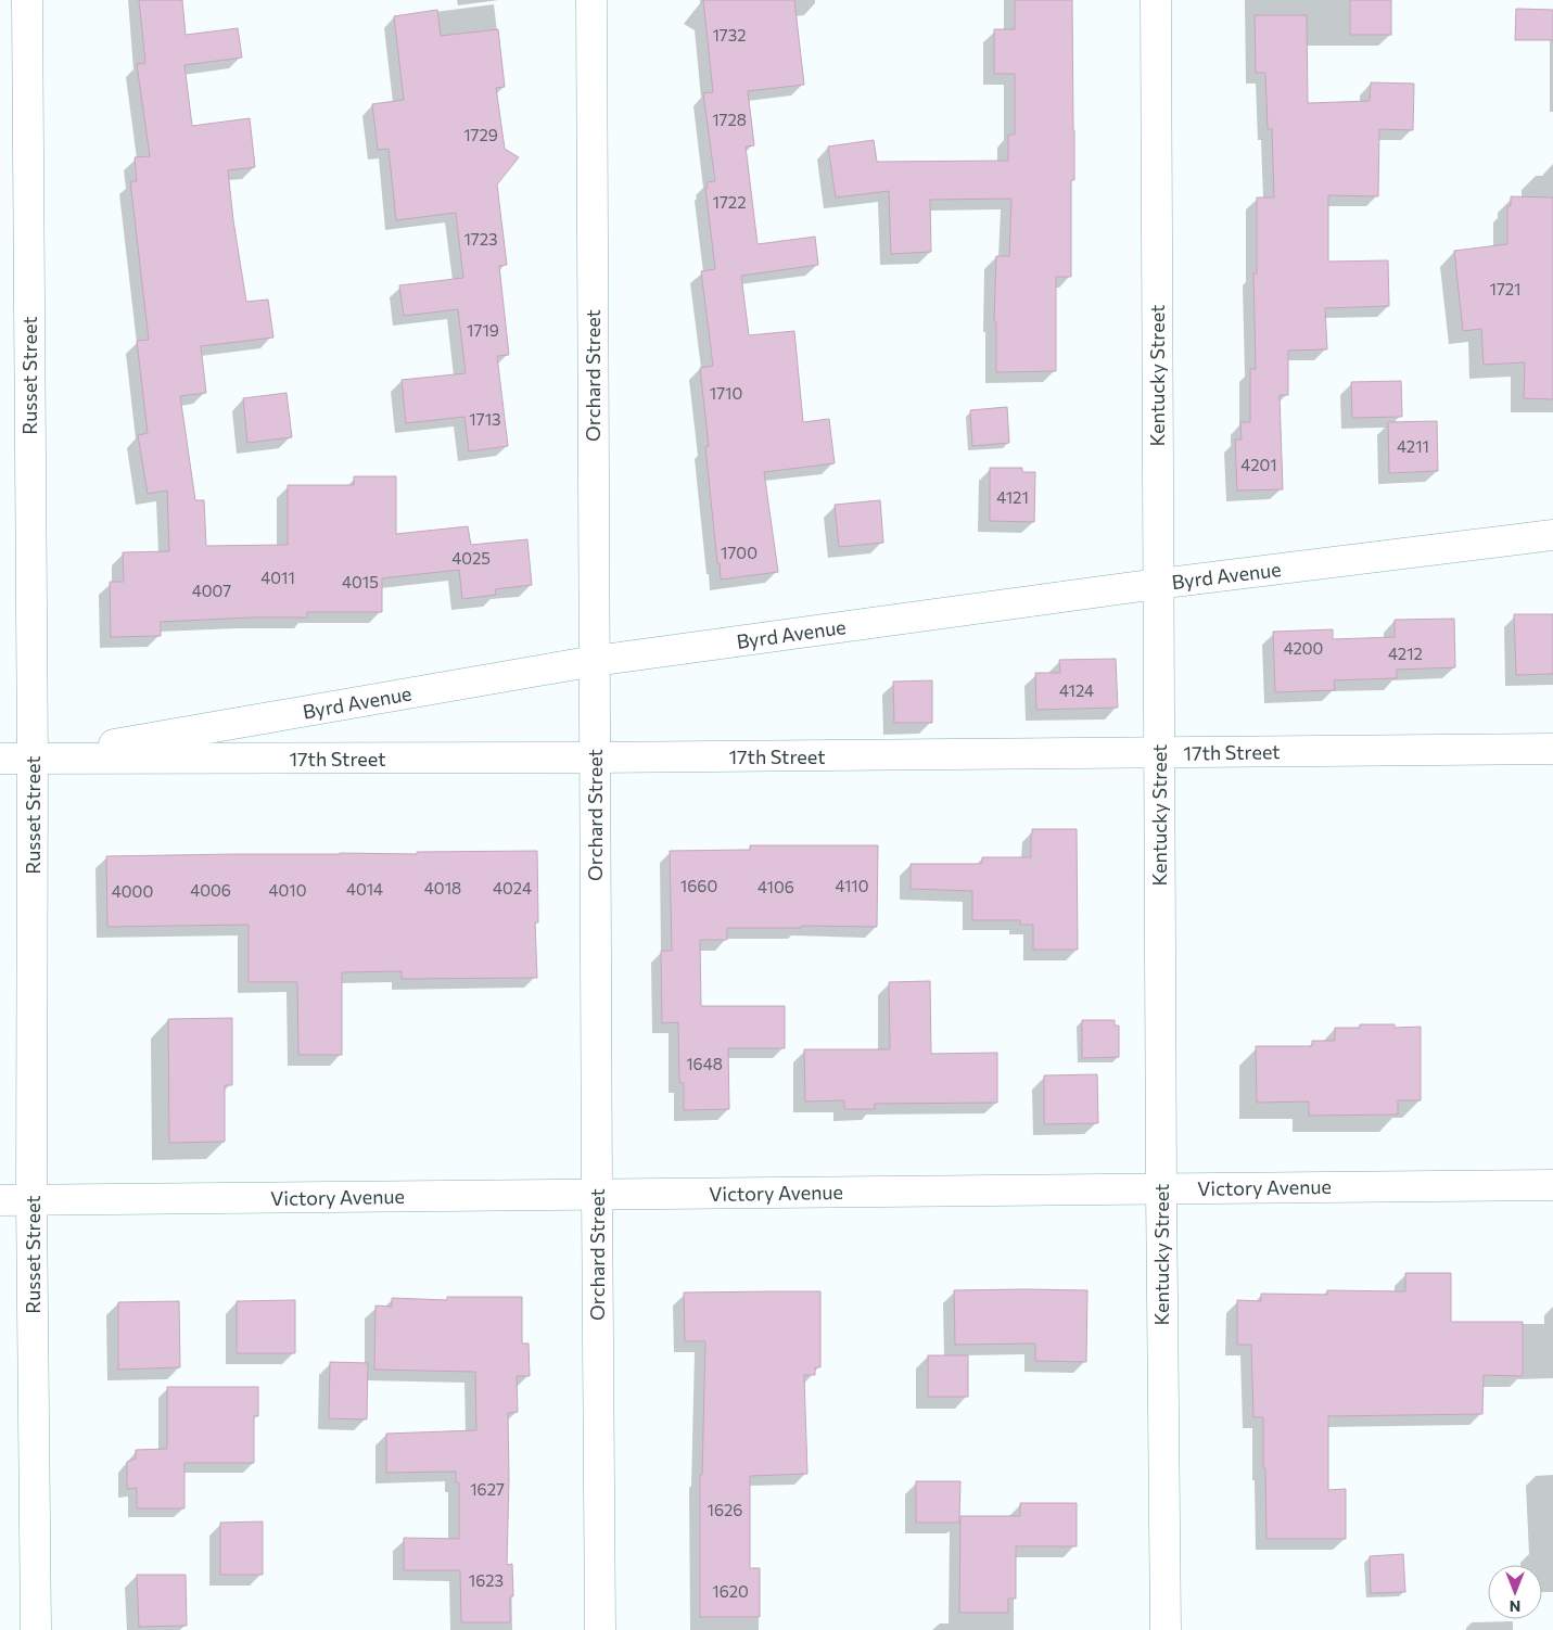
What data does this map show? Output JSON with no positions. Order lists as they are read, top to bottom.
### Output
{
  "streets": {
    "street": [
      "Russet Street",
      "Orchard Street",
      "Kentucky Street",
      "Byrd Avenue",
      "17th Street",
      "Victory Avenue"
    ]
  },
  "crossings": [
    ["Russet Street", "Byrd Avenue"],
    ["Russet Street", "17th Street"],
    ["Russet Street", "Victory Avenue"],
    ["Orchard Street", "Byrd Avenue"],
    ["Orchard Street", "17th Street"],
    ["Orchard Street", "Victory Avenue"],
    ["Kentucky Street", "Byrd Avenue"],
    ["Kentucky Street", "17th Street"],
    ["Kentucky Street", "Victory Avenue"],
    ["Byrd Avenue", "17th Street"]
  ],
  "house_numbers": [
    "1732",
    "1728",
    "1729",
    "1722",
    "1723",
    "1721",
    "1719",
    "1710",
    "1713",
    "4211",
    "4201",
    "4121",
    "1700",
    "4025",
    "4011",
    "4015",
    "4007",
    "4200",
    "4212",
    "4124",
    "1660",
    "4110",
    "4106",
    "4018",
    "4024",
    "4014",
    "4006",
    "4010",
    "4000",
    "1648",
    "1627",
    "1626",
    "1623",
    "1620"
  ],
  "north": "bottom"
}
